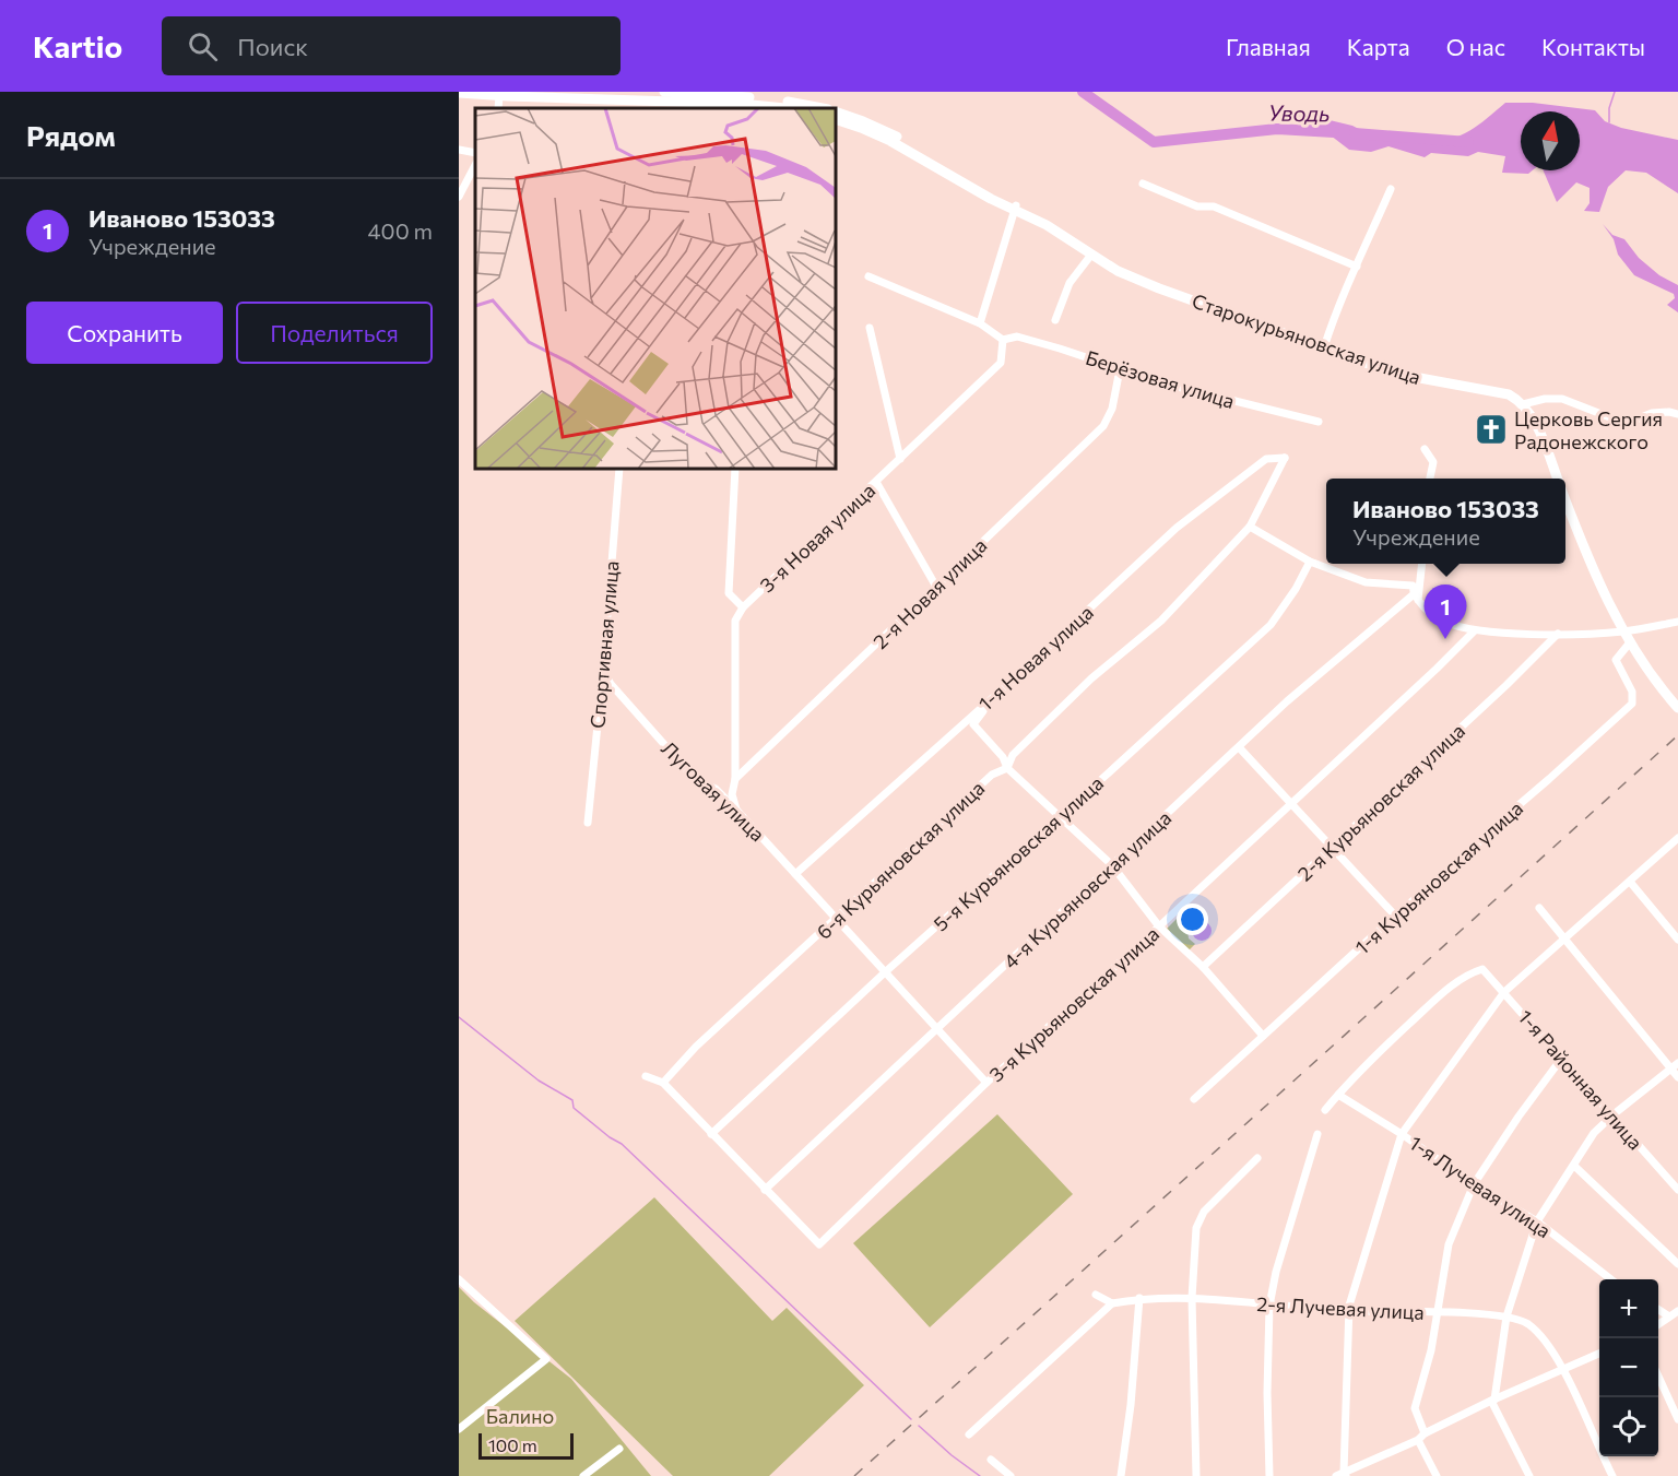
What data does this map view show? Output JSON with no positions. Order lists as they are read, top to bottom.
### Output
{
  "streets": {
    "main road": ["Старокурьяновская улица"],
    "street": [
      "Берёзовая улица",
      "3-я Новая улица",
      "2-я Новая улица",
      "Спортивная улица",
      "1-я Новая улица",
      "Луговая улица",
      "2-я Курьяновская улица",
      "5-я Курьяновская улица",
      "6-я Курьяновская улица",
      "1-я Курьяновская улица",
      "4-я Курьяновская улица",
      "3-я Курьяновская улица",
      "1-я Районная улица",
      "1-я Лучевая улица",
      "2-я Лучевая улица"
    ]
  },
  "crossings": [
    ["Берёзовая улица", "3-я Новая улица"],
    ["Берёзовая улица", "2-я Новая улица"],
    ["3-я Новая улица", "2-я Новая улица"],
    ["Спортивная улица", "Луговая улица"],
    ["1-я Новая улица", "Луговая улица"],
    ["1-я Новая улица", "6-я Курьяновская улица"],
    ["Луговая улица", "5-я Курьяновская улица"],
    ["Луговая улица", "6-я Курьяновская улица"],
    ["Луговая улица", "4-я Курьяновская улица"],
    ["Луговая улица", "3-я Курьяновская улица"],
    ["4-я Курьяновская улица", "3-я Курьяновская улица"],
    ["1-я Районная улица", "1-я Лучевая улица"]
  ],
  "water": ["Уводь"],
  "parks": ["Балино"],
  "places": {
    "church": ["Церковь Сергия Радонежского"]
  },
  "scale_bar": "100 m",
  "north": "top",
  "page": {
    "header": "Kartio",
    "search": "Поиск",
    "nav": [
      "Главная",
      "Карта",
      "О нас",
      "Контакты"
    ],
    "heading": "Рядом",
    "list": [
      {
        "mark": "1",
        "name": "Иваново 153033",
        "note": "Учреждение",
        "value": "400 m"
      }
    ],
    "buttons": ["Сохранить", "Поделиться"],
    "popup": ["Иваново 153033", "Учреждение"],
    "pins": "1",
    "map_buttons": ["+", "−"],
    "scale": "100 m"
  }
}
